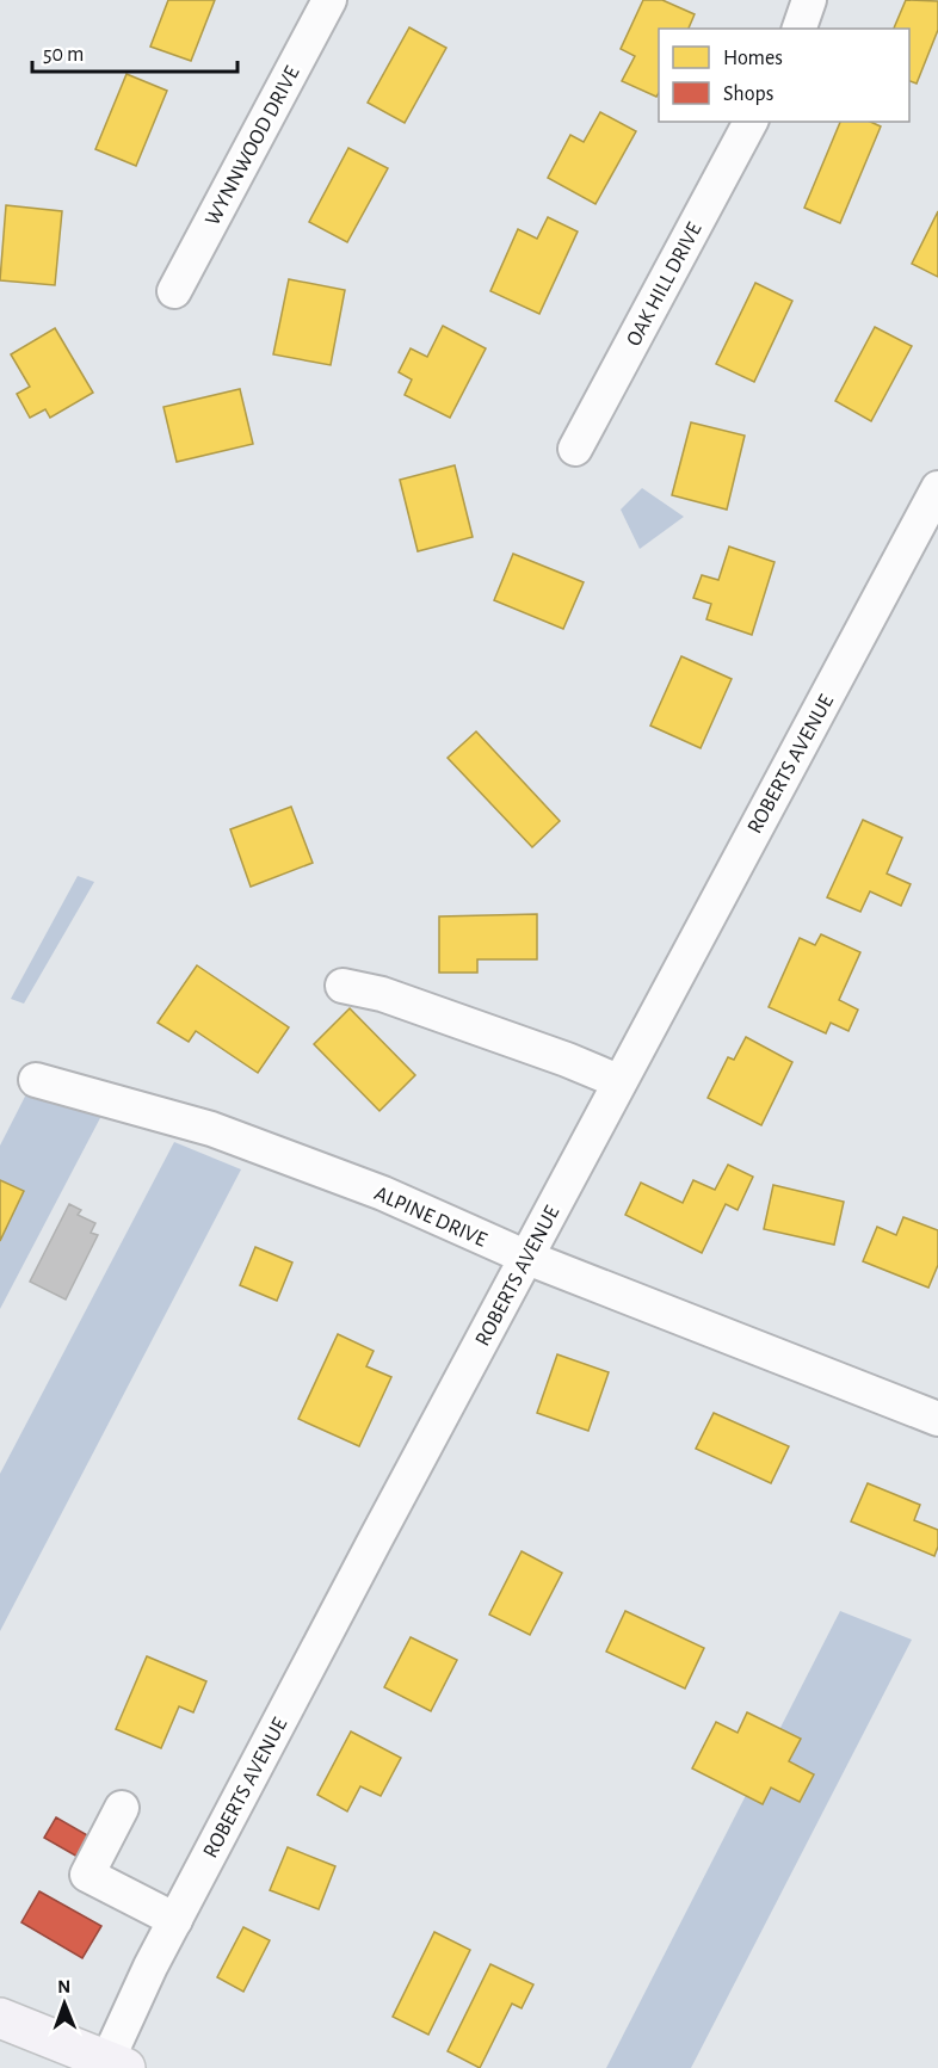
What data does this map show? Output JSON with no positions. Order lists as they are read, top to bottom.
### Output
{
  "streets": {
    "street": [
      "WYNNWOOD DRIVE",
      "OAK HILL DRIVE",
      "ROBERTS AVENUE",
      "ALPINE DRIVE"
    ]
  },
  "crossings": [
    ["ROBERTS AVENUE", "ALPINE DRIVE"]
  ],
  "legend": ["Homes", "Shops"],
  "scale_bar": "50 m",
  "north": "top"
}
